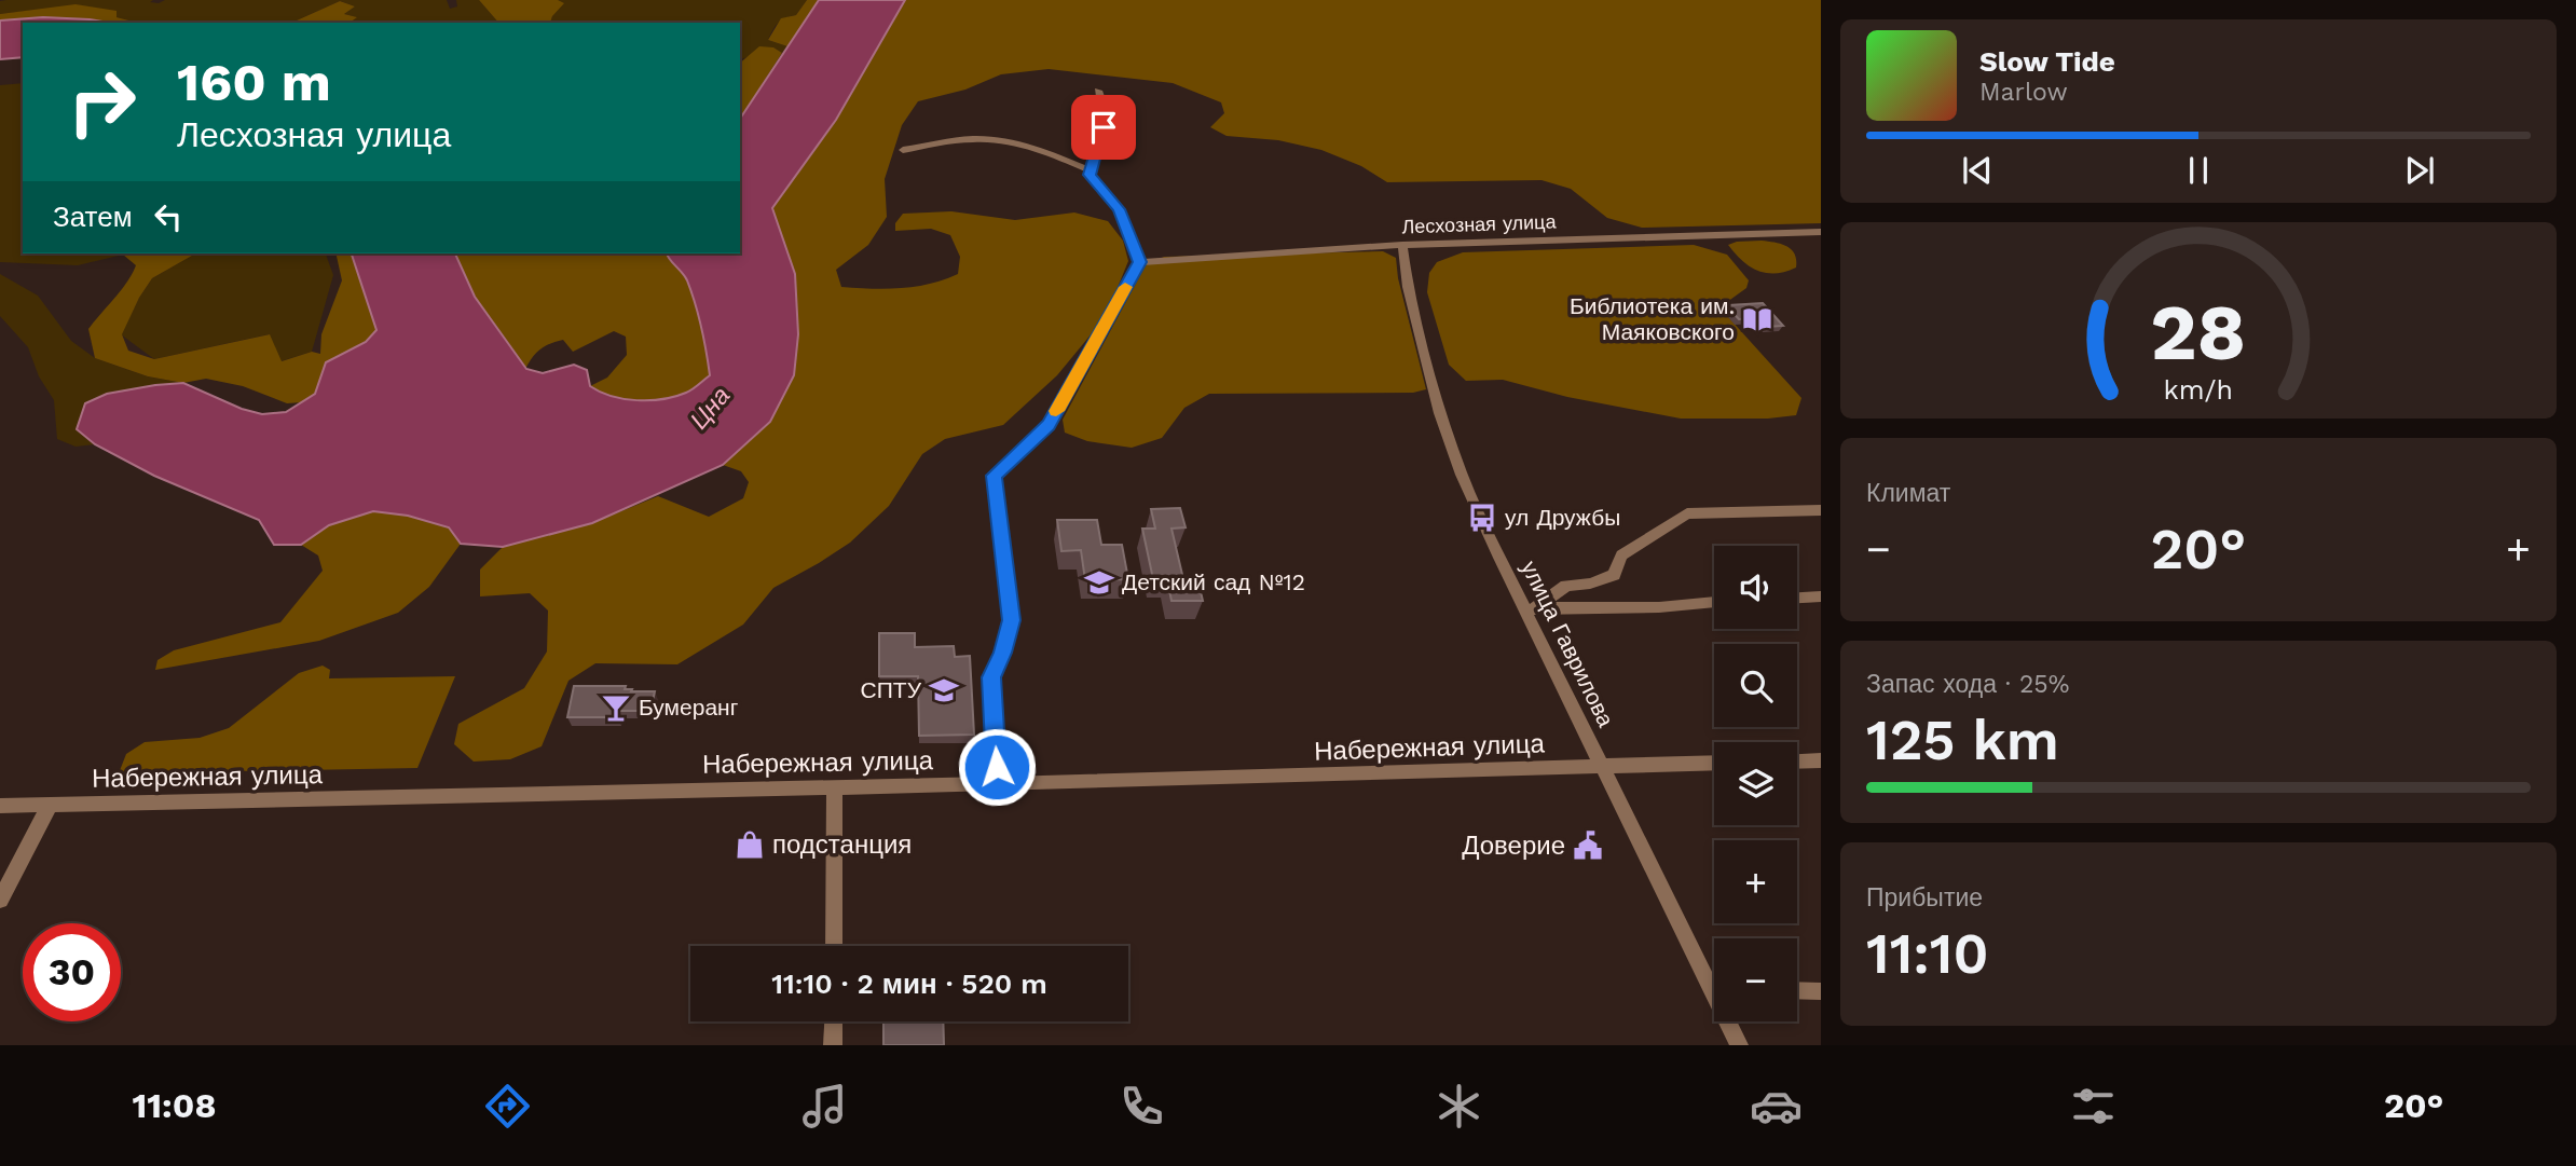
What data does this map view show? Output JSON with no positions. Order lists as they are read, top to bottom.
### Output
{
  "streets": {
    "street": ["Лесхозная улица", "улица Гаврилова", "Набережная улица"]
  },
  "crossings": [
    ["Лесхозная улица", "улица Гаврилова"],
    ["улица Гаврилова", "Набережная улица"]
  ],
  "water": ["Цна"],
  "places": {
    "library": ["Библиотека им. Маяковского"],
    "bus stop": ["ул Дружбы"],
    "school or university": ["Детский сад №12", "СПТУ"],
    "bar": ["Бумеранг"],
    "shop": ["подстанция"],
    "public building": ["Доверие"]
  },
  "page": {
    "turn": ["160 m", "Лесхозная улица"],
    "song": ["Slow Tide", "Marlow"],
    "then": "Затем",
    "tile": [
      "Климат",
      ["Запас хода · 25%", "125 km"],
      ["Прибытие", "11:10"]
    ],
    "heat": ["−", "20°", "+"],
    "map_buttons": ["+", "−"],
    "limit": "30",
    "trip": "11:10 · 2 мин · 520 m",
    "tabs": ["11:08", "20°"],
    "gauge": ["28", "km/h"]
  }
}
